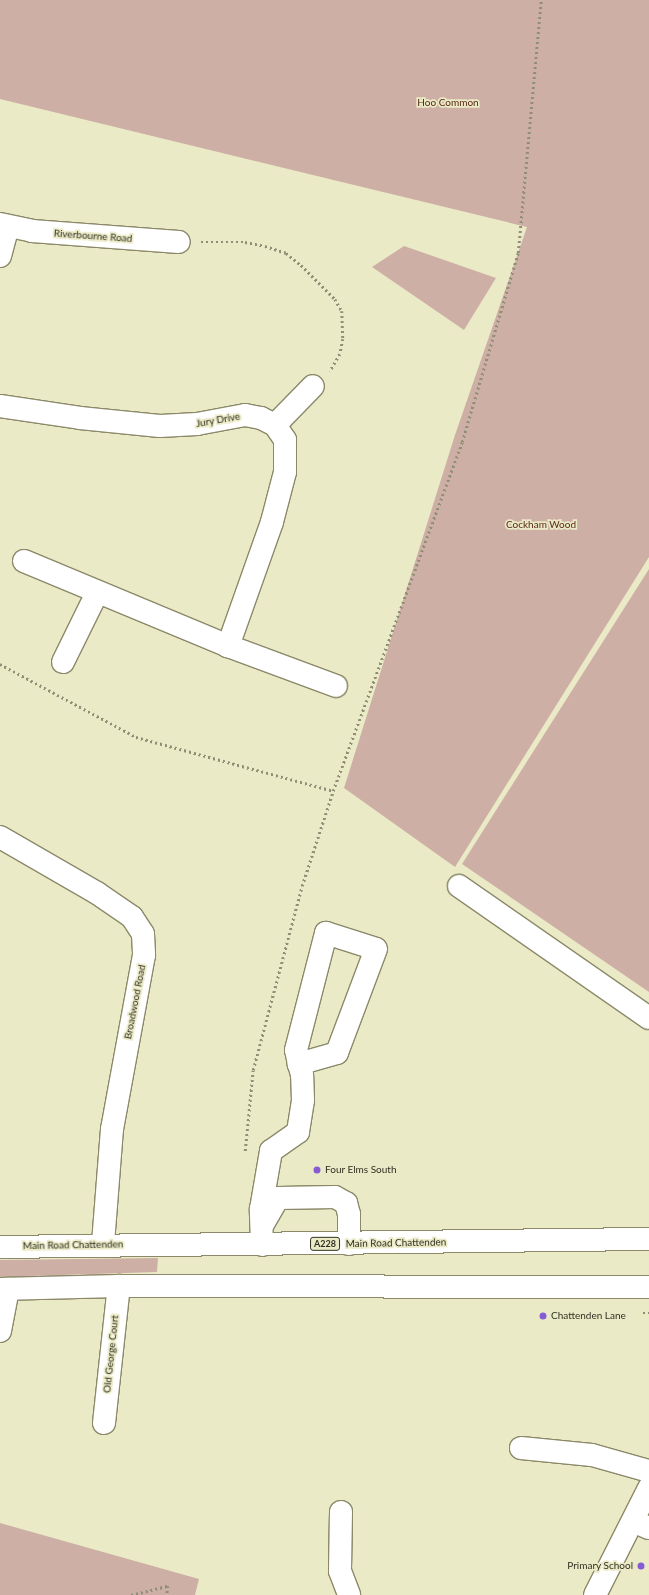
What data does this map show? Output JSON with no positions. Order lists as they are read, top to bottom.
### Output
{
  "streets": {
    "street": [
      "Riverbourne Road",
      "Jury Drive",
      "Broadwood Road",
      "Main Road Chattenden",
      "A228",
      "Old George Court"
    ]
  },
  "crossings": [
    ["Broadwood Road", "Main Road Chattenden"]
  ],
  "parks": ["Hoo Common", "Cockham Wood"],
  "places": ["Four Elms South", "Chattenden Lane", "Primary School"]
}
